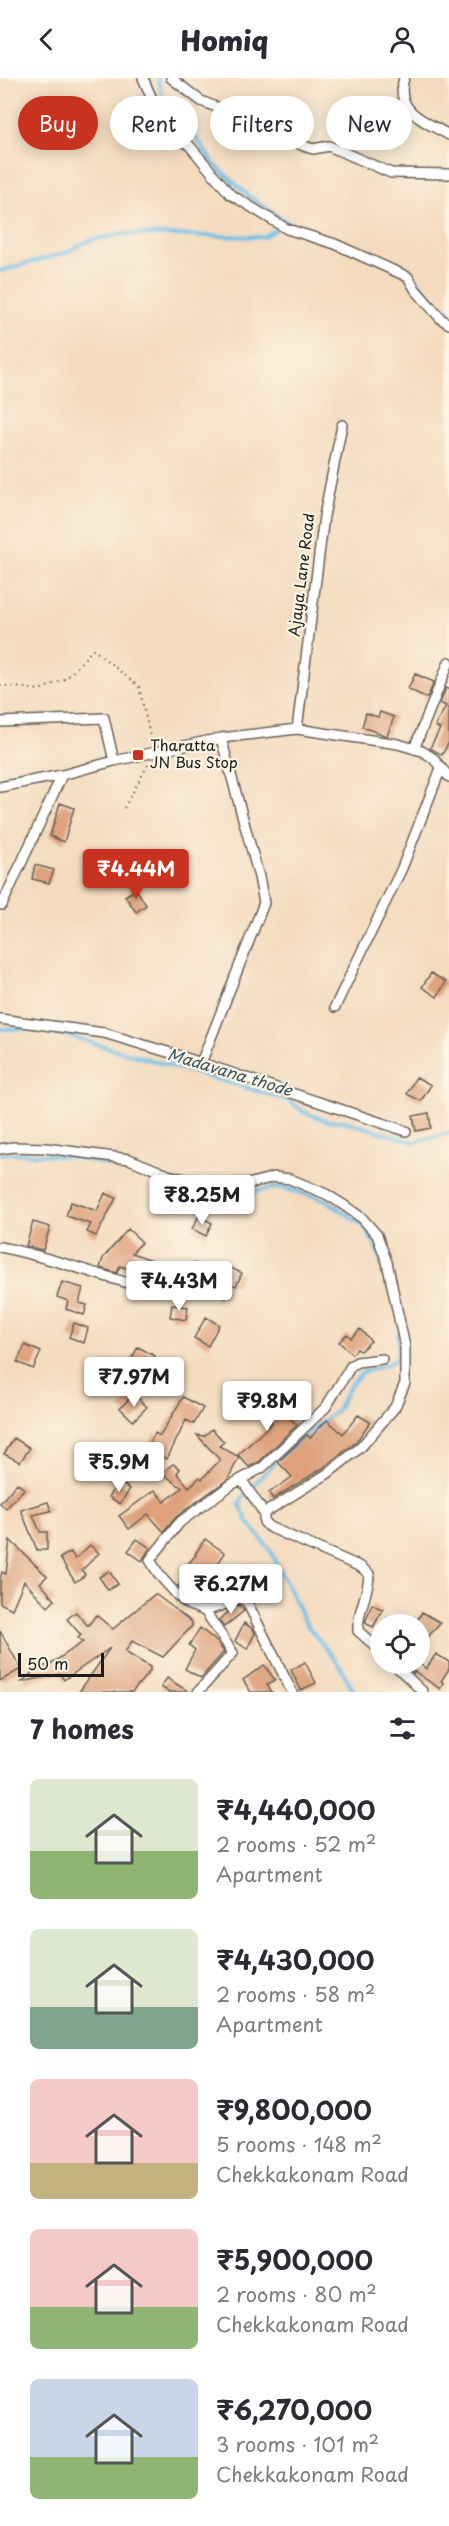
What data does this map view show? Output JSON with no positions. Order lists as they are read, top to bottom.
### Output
{
  "streets": {
    "street": ["Ajaya Lane Road"]
  },
  "water": ["Madavana thode"],
  "places": {
    "transit": ["Tharatta JN Bus Stop"]
  },
  "scale_bar": "50 m",
  "page": {
    "header": "Homiq",
    "chip": [
      "Buy",
      "Rent",
      "Filters",
      "New"
    ],
    "price": [
      "₹4.44M",
      "₹8.25M",
      "₹4.43M",
      "₹7.97M",
      "₹9.8M",
      "₹5.9M",
      "₹6.27M"
    ],
    "scale": "50 m",
    "heading": "7 homes",
    "list": [
      {
        "name": "₹4,440,000",
        "note": "2 rooms · 52 m² · Apartment"
      },
      {
        "name": "₹4,430,000",
        "note": "2 rooms · 58 m² · Apartment"
      },
      {
        "name": "₹9,800,000",
        "note": "5 rooms · 148 m² · Chekkakonam Road"
      },
      {
        "name": "₹5,900,000",
        "note": "2 rooms · 80 m² · Chekkakonam Road"
      },
      {
        "name": "₹6,270,000",
        "note": "3 rooms · 101 m² · Chekkakonam Road"
      }
    ]
  }
}
